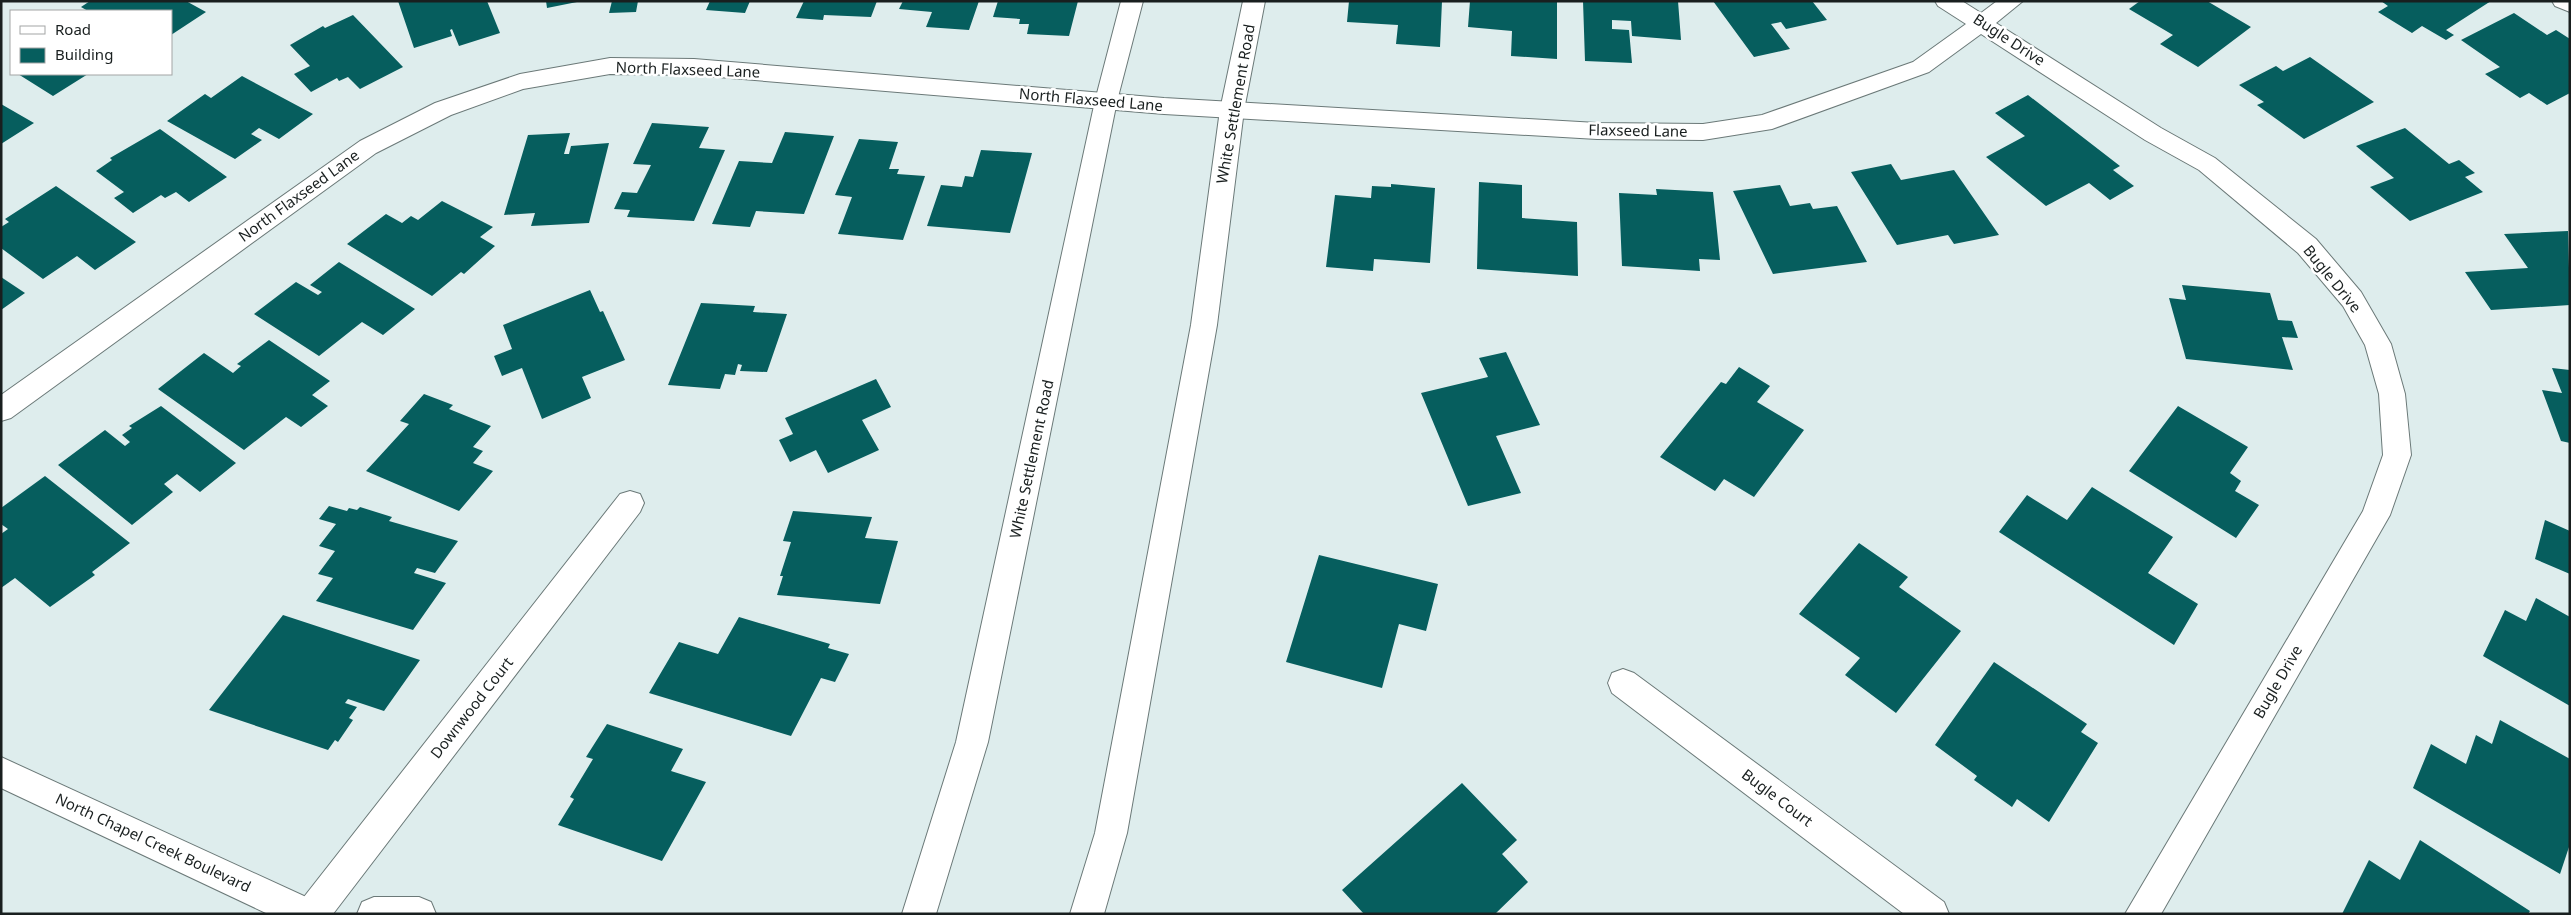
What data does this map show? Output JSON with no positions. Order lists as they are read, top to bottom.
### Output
{
  "streets": {
    "street": [
      "Bugle Drive",
      "North Flaxseed Lane",
      "White Settlement Road",
      "Flaxseed Lane",
      "Downwood Court",
      "Bugle Court",
      "North Chapel Creek Boulevard"
    ]
  },
  "crossings": [
    ["Bugle Drive", "Flaxseed Lane"],
    ["North Flaxseed Lane", "White Settlement Road"],
    ["North Flaxseed Lane", "Flaxseed Lane"],
    ["White Settlement Road", "Flaxseed Lane"]
  ],
  "legend": ["Road", "Building"]
}
